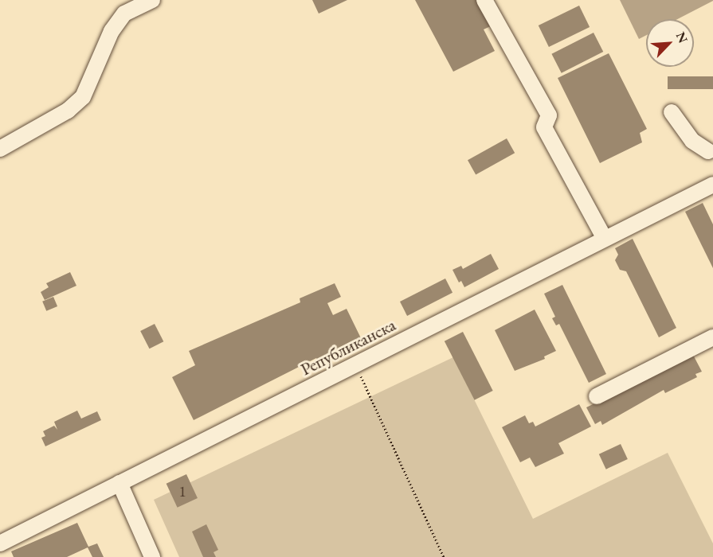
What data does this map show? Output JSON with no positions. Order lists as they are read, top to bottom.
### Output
{
  "streets": {
    "street": ["Републиканска"]
  },
  "house_numbers": ["1"],
  "north": "top right"
}
